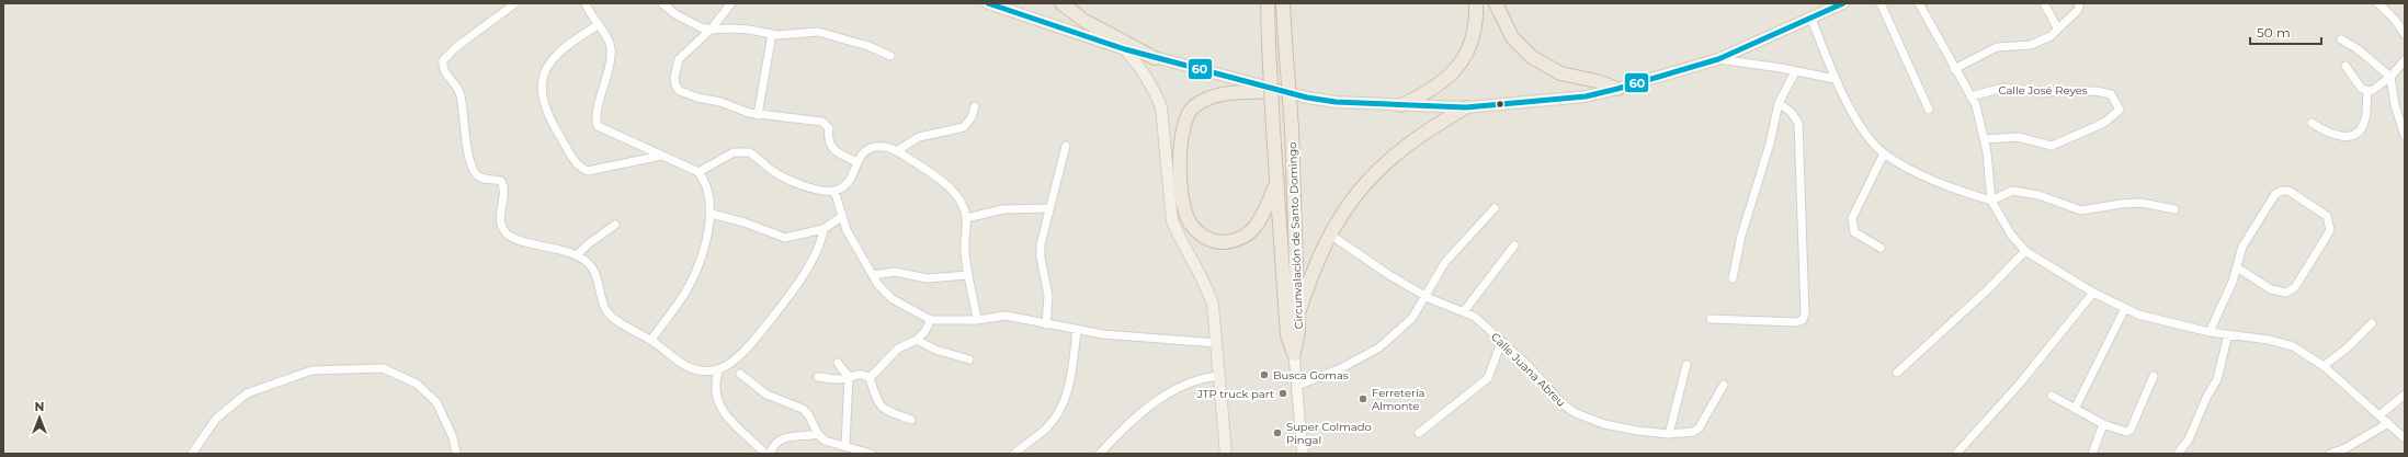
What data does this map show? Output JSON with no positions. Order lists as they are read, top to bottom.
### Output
{
  "streets": {
    "highway": ["Circunvalación de Santo Domingo"],
    "street": ["Calle José Reyes", "Calle Juana Abreu"]
  },
  "places": [
    "Busca Gomas",
    "JTP truck part",
    "Ferretería Almonte",
    "Super Colmado Pingal"
  ],
  "lines": ["transit line 60"],
  "scale_bar": "50 m",
  "north": "top"
}
